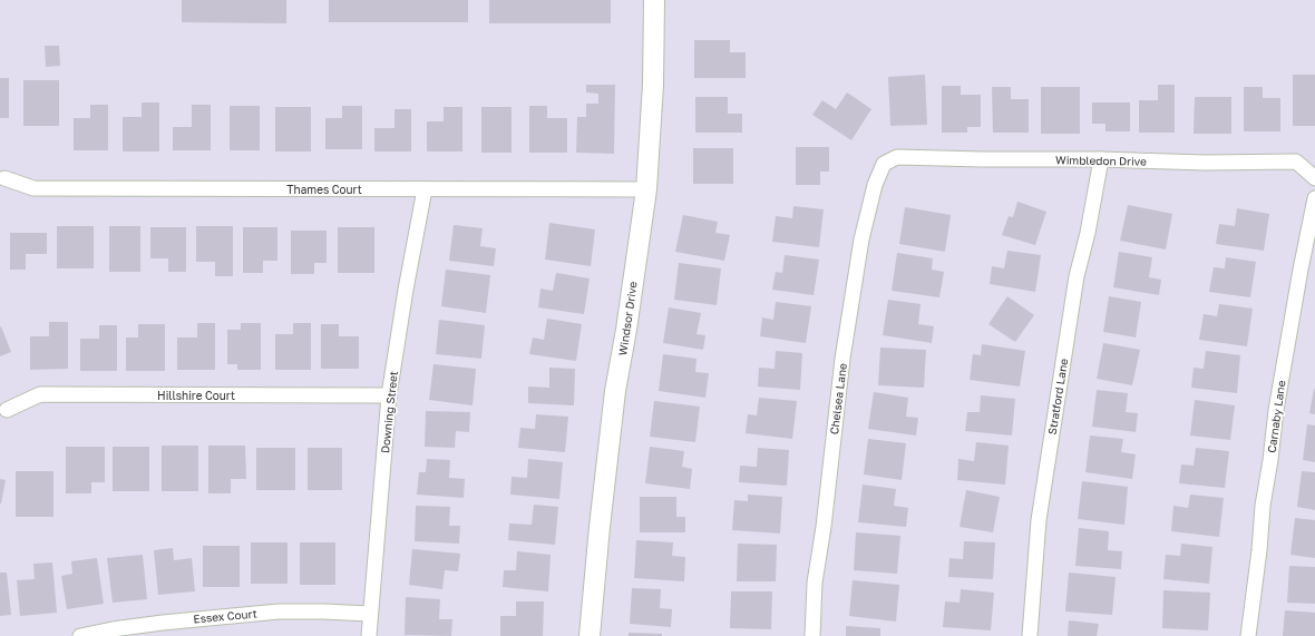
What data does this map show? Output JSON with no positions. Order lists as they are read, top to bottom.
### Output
{
  "streets": {
    "street": [
      "Wimbledon Drive",
      "Thames Court",
      "Windsor Drive",
      "Hillshire Court",
      "Stratford Lane",
      "Chelsea Lane",
      "Downing Street",
      "Carnaby Lane",
      "Essex Court"
    ]
  },
  "crossings": [
    ["Wimbledon Drive", "Stratford Lane"],
    ["Wimbledon Drive", "Chelsea Lane"],
    ["Thames Court", "Windsor Drive"],
    ["Thames Court", "Downing Street"],
    ["Hillshire Court", "Downing Street"],
    ["Downing Street", "Essex Court"]
  ]
}
